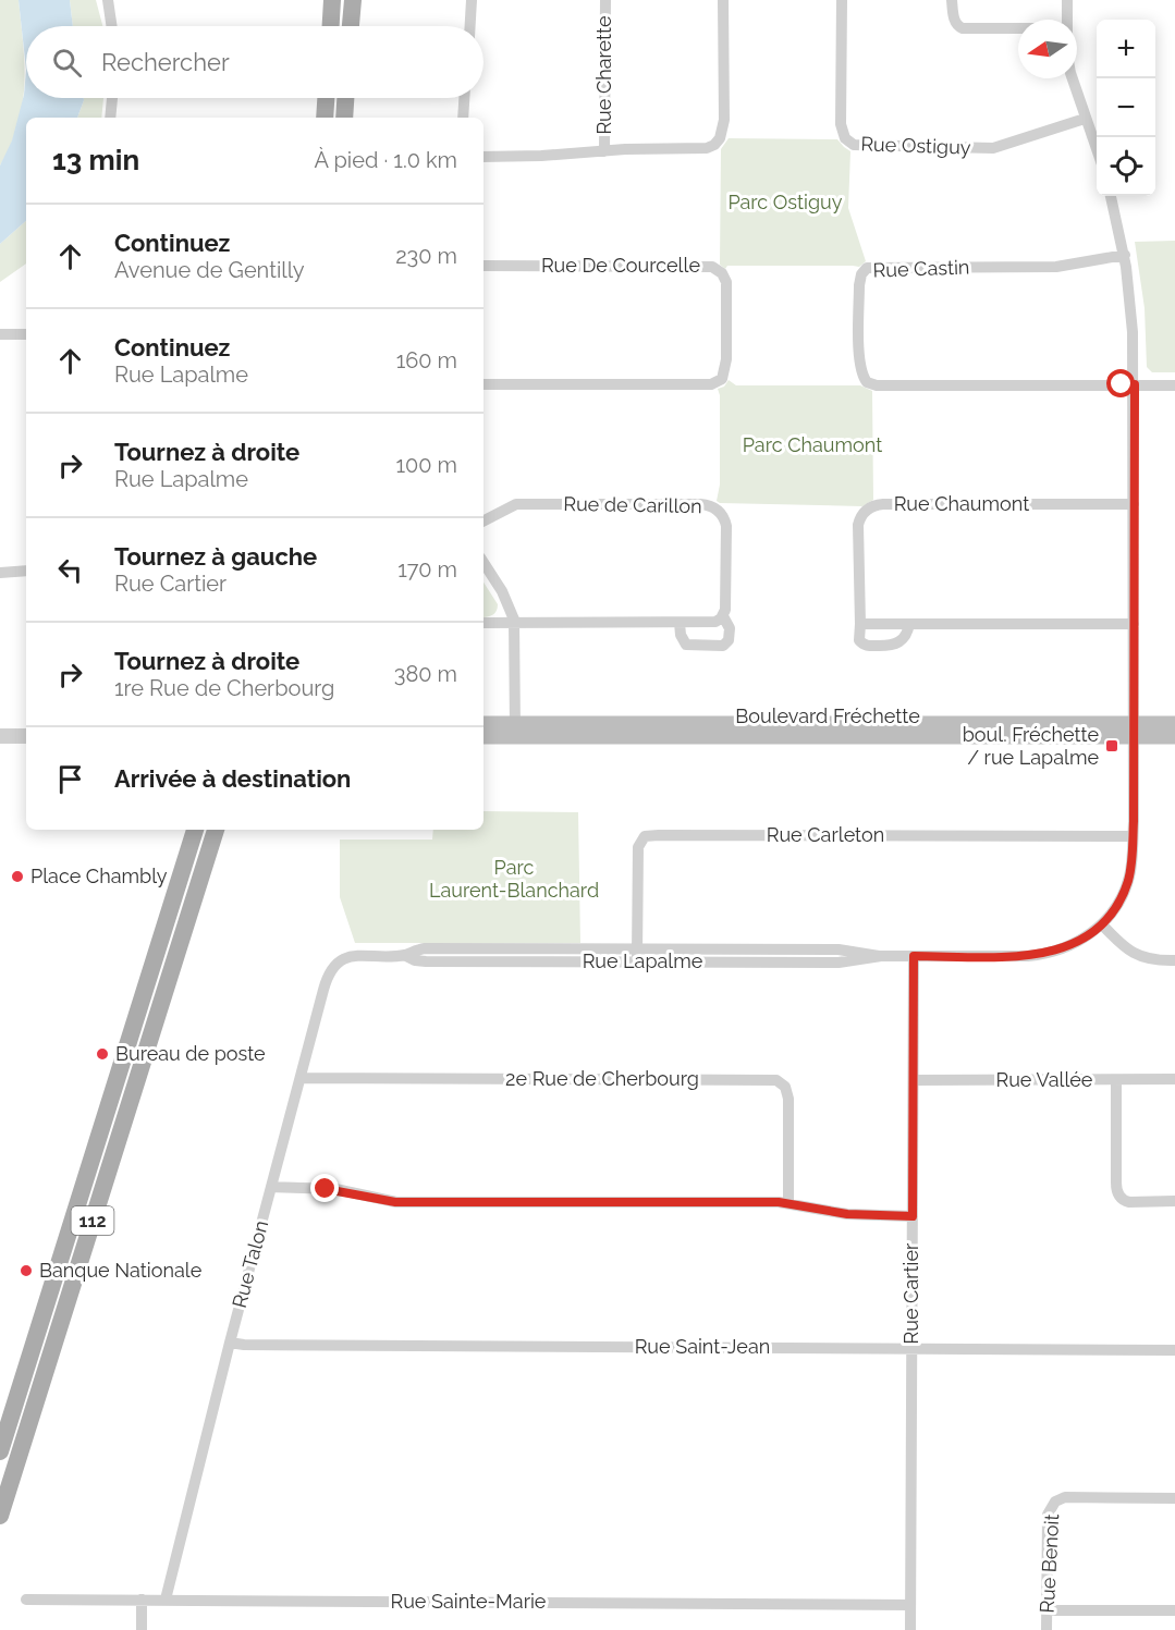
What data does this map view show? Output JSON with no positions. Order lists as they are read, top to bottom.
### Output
{
  "streets": {
    "main road": ["Boulevard Fréchette", "112"],
    "street": [
      "Rue Charette",
      "Rue Ostiguy",
      "Rue De Courcelle",
      "Rue Castin",
      "Rue Chaumont",
      "Rue de Carillon",
      "Rue Carleton",
      "Rue Lapalme",
      "2e Rue de Cherbourg",
      "Rue Vallée",
      "Rue Talon",
      "Rue Cartier",
      "Rue Saint-Jean",
      "Rue Benoit",
      "Rue Sainte-Marie"
    ]
  },
  "crossings": [
    ["Rue Castin", "Rue Lapalme"],
    ["Rue Chaumont", "Rue Lapalme"],
    ["Boulevard Fréchette", "Rue Lapalme"],
    ["Rue Carleton", "Rue Lapalme"],
    ["Rue Lapalme", "Rue Talon"],
    ["Rue Lapalme", "Rue Cartier"],
    ["2e Rue de Cherbourg", "Rue Talon"],
    ["Rue Vallée", "Rue Cartier"],
    ["Rue Talon", "Rue Saint-Jean"],
    ["Rue Talon", "Rue Sainte-Marie"],
    ["Rue Cartier", "Rue Saint-Jean"],
    ["Rue Cartier", "Rue Sainte-Marie"]
  ],
  "parks": ["Parc Ostiguy", "Parc Chaumont", "Parc Laurent-Blanchard"],
  "places": {
    "transit": ["boul. Fréchette / rue Lapalme"],
    "other": ["Place Chambly", "Bureau de poste", "Banque Nationale"]
  },
  "north": "left",
  "page": {
    "map_buttons": ["+", "−"],
    "search": "Rechercher",
    "heading": ["13 min", "À pied · 1.0 km"],
    "list": [
      ["Continuez", "Avenue de Gentilly", "230 m"],
      ["Continuez", "Rue Lapalme", "160 m"],
      ["Tournez à droite", "Rue Lapalme", "100 m"],
      ["Tournez à gauche", "Rue Cartier", "170 m"],
      ["Tournez à droite", "1re Rue de Cherbourg", "380 m"],
      "Arrivée à destination"
    ]
  }
}
